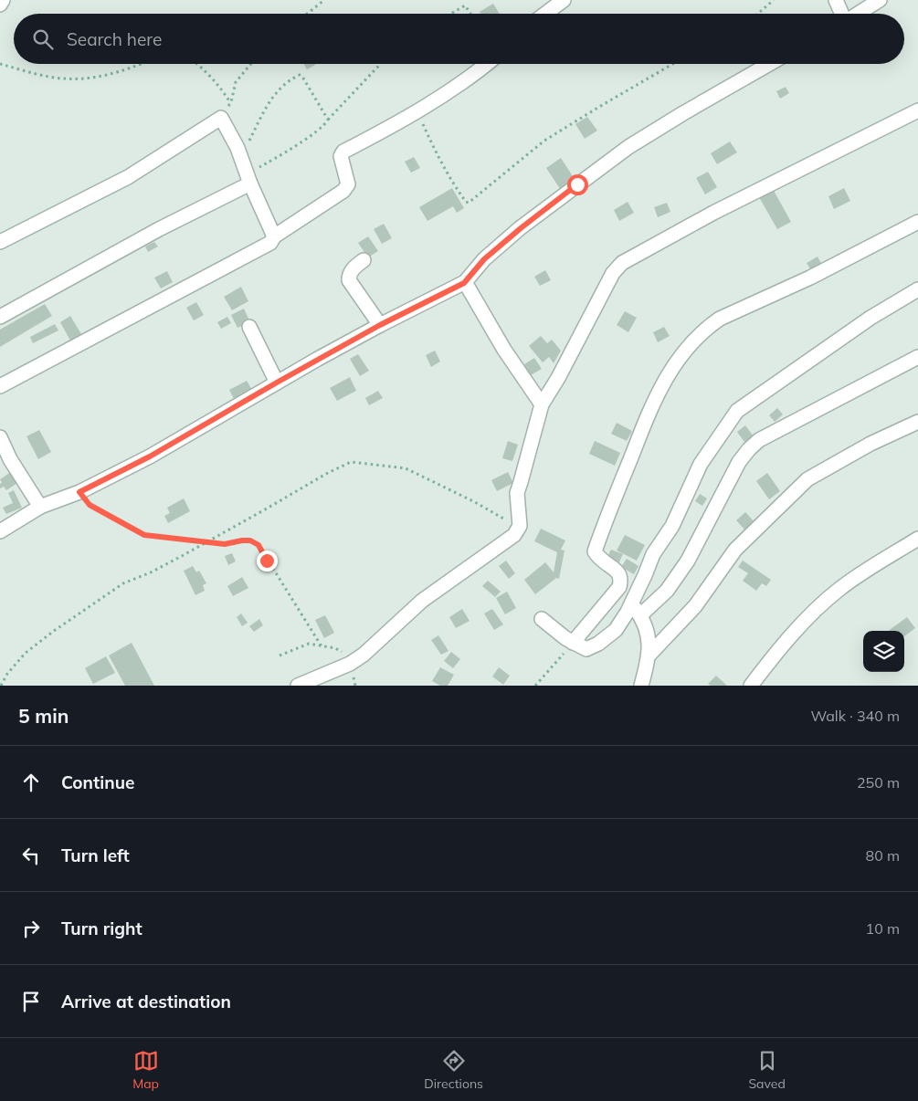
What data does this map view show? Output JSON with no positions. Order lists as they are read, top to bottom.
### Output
{
  "page": {
    "search": "Search here",
    "heading": ["5 min", "Walk · 340 m"],
    "list": [
      ["Continue", "250 m"],
      ["Turn left", "80 m"],
      ["Turn right", "10 m"],
      "Arrive at destination"
    ],
    "nav": ["Map", "Directions", "Saved"]
  }
}
